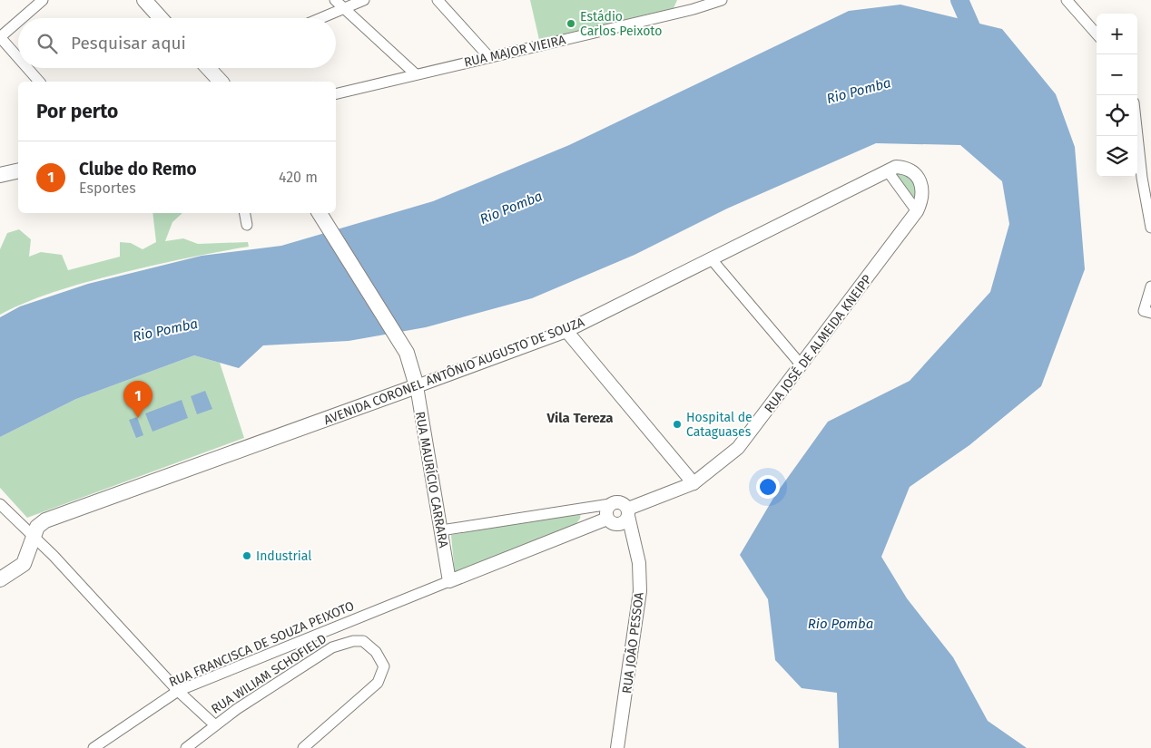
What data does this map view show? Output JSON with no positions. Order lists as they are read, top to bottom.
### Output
{
  "streets": {
    "main road": ["AVENIDA CORONEL ANTÔNIO AUGUSTO DE SOUZA", "RUA MAURÍCIO CARRARA"],
    "street": [
      "RUA MAJOR VIEIRA",
      "RUA JOSÉ DE ALMEIDA KNEIPP",
      "RUA JOÃO PESSOA",
      "RUA FRANCISCA DE SOUZA PEIXOTO",
      "RUA WILIAM SCHOFIELD"
    ]
  },
  "crossings": [
    ["RUA JOSÉ DE ALMEIDA KNEIPP", "AVENIDA CORONEL ANTÔNIO AUGUSTO DE SOUZA"],
    ["RUA JOSÉ DE ALMEIDA KNEIPP", "RUA JOÃO PESSOA"],
    ["AVENIDA CORONEL ANTÔNIO AUGUSTO DE SOUZA", "RUA MAURÍCIO CARRARA"],
    ["RUA MAURÍCIO CARRARA", "RUA FRANCISCA DE SOUZA PEIXOTO"]
  ],
  "districts": ["Vila Tereza"],
  "water": ["Rio Pomba"],
  "places": ["Estádio Carlos Peixoto", "Hospital de Cataguases", "Industrial"],
  "page": {
    "map_buttons": ["+", "−"],
    "search": "Pesquisar aqui",
    "heading": "Por perto",
    "list": [
      {
        "mark": "1",
        "name": "Clube do Remo",
        "note": "Esportes",
        "value": "420 m"
      }
    ],
    "pins": "1"
  }
}
